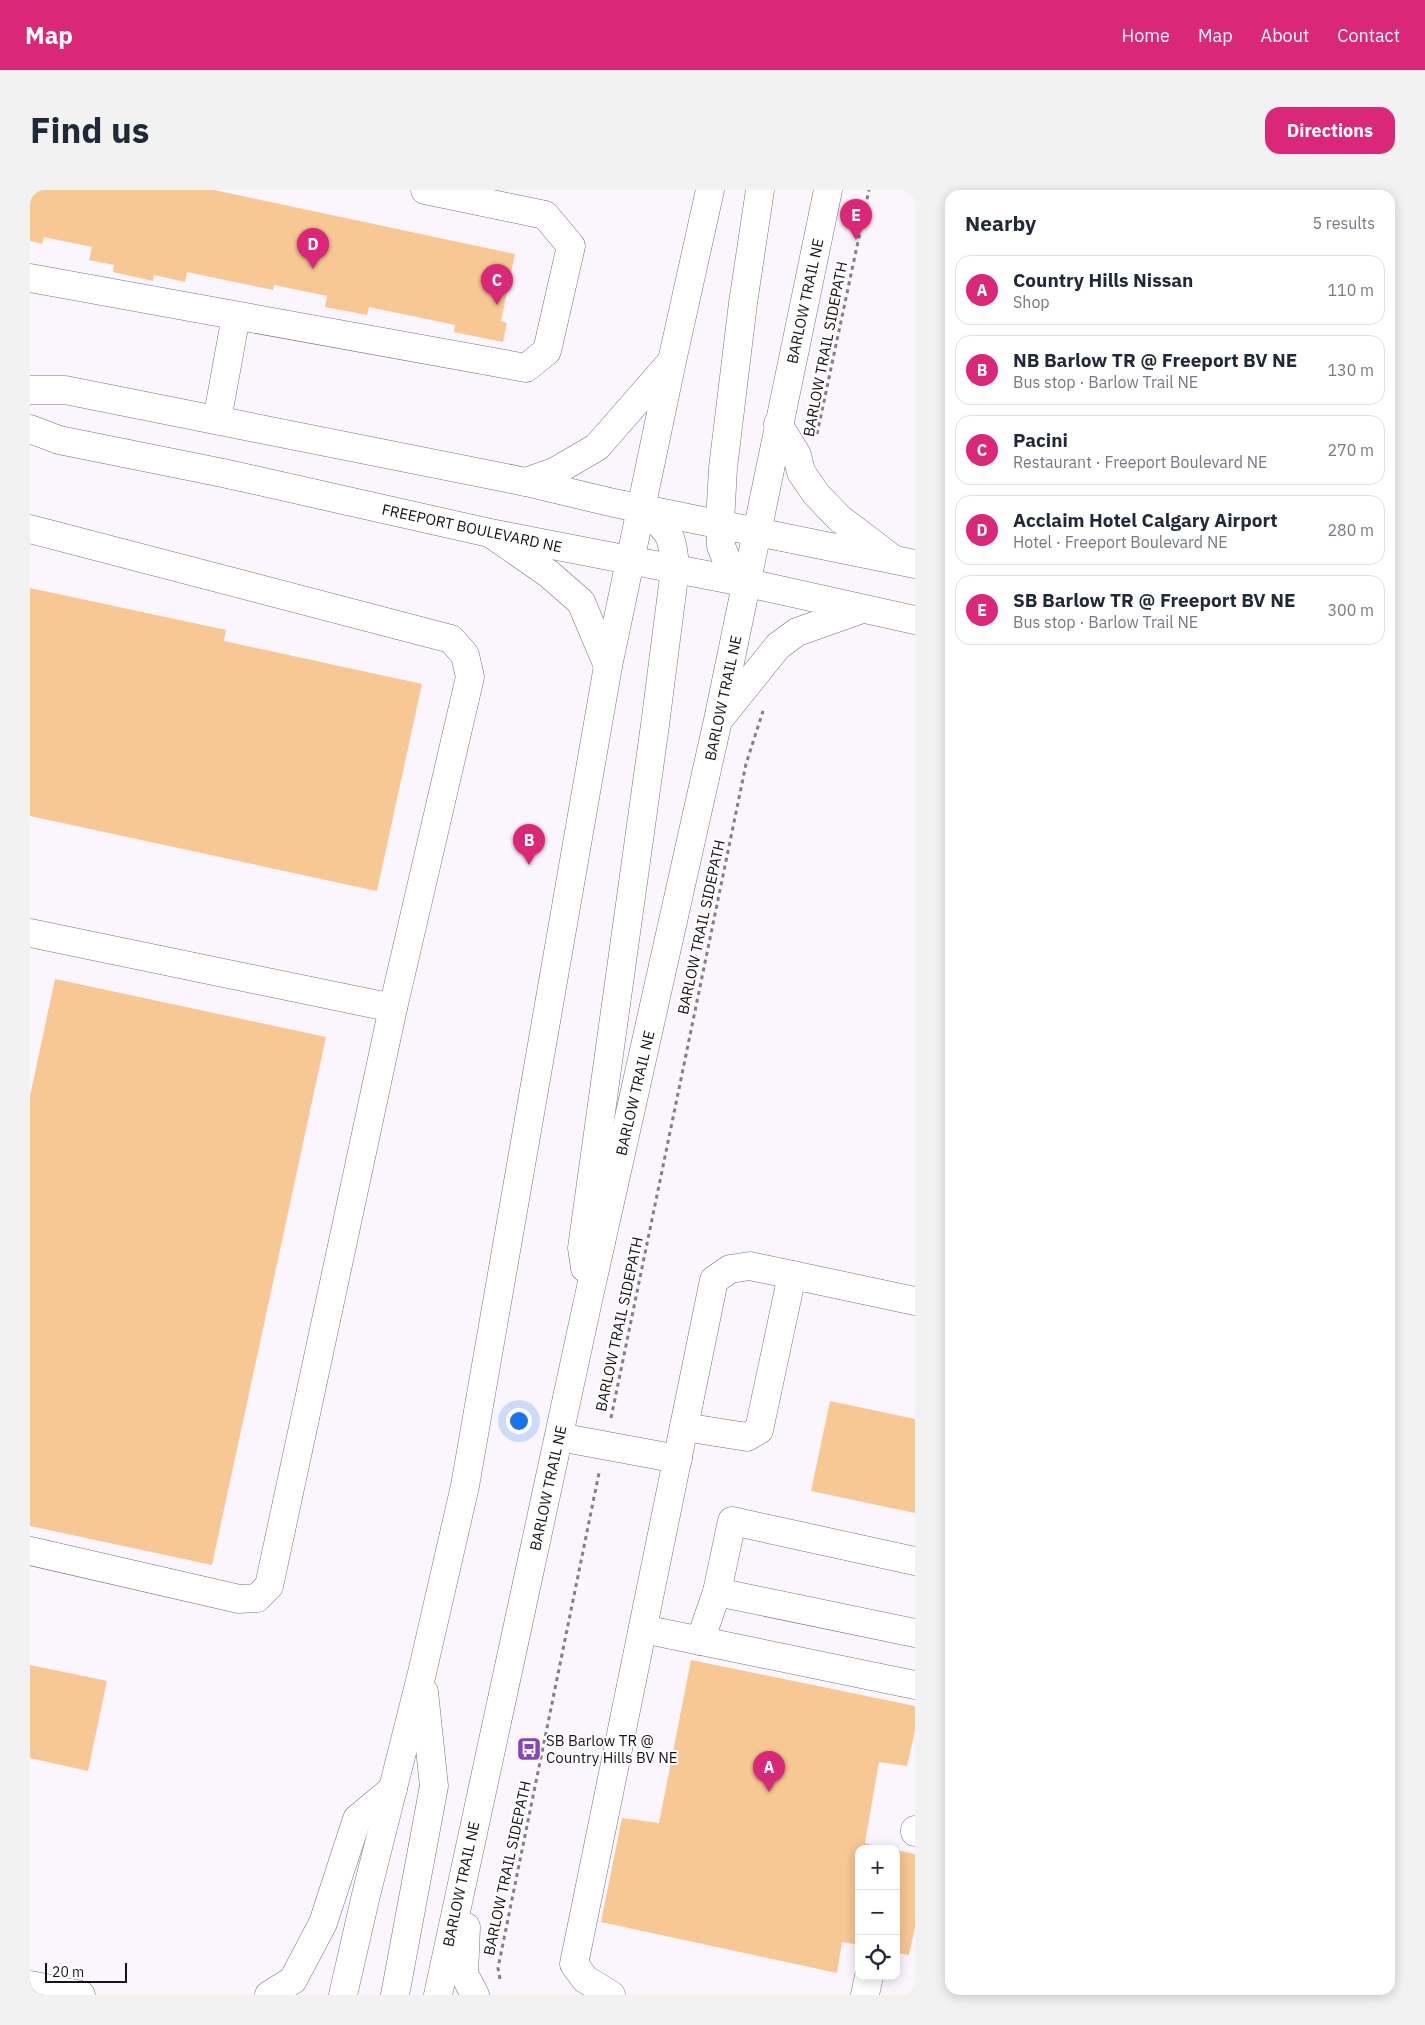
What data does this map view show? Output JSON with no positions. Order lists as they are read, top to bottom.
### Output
{
  "streets": {
    "main road": ["BARLOW TRAIL NE", "FREEPORT BOULEVARD NE"],
    "path": ["BARLOW TRAIL SIDEPATH"]
  },
  "crossings": [
    ["BARLOW TRAIL NE", "FREEPORT BOULEVARD NE"]
  ],
  "places": {
    "bus stop": ["SB Barlow TR @ Country Hills BV NE"]
  },
  "scale_bar": "20 m",
  "page": {
    "header": "Map",
    "nav": [
      "Home",
      "Map",
      "About",
      "Contact"
    ],
    "title": "Find us",
    "buttons": "Directions",
    "heading": ["Nearby", "5 results"],
    "pins": [
      "E",
      "D",
      "C",
      "B",
      "A"
    ],
    "list": [
      {
        "mark": "A",
        "name": "Country Hills Nissan",
        "note": "Shop",
        "value": "110 m"
      },
      {
        "mark": "B",
        "name": "NB Barlow TR @ Freeport BV NE",
        "note": "Bus stop · Barlow Trail NE",
        "value": "130 m"
      },
      {
        "mark": "C",
        "name": "Pacini",
        "note": "Restaurant · Freeport Boulevard NE",
        "value": "270 m"
      },
      {
        "mark": "D",
        "name": "Acclaim Hotel Calgary Airport",
        "note": "Hotel · Freeport Boulevard NE",
        "value": "280 m"
      },
      {
        "mark": "E",
        "name": "SB Barlow TR @ Freeport BV NE",
        "note": "Bus stop · Barlow Trail NE",
        "value": "300 m"
      }
    ],
    "map_buttons": ["+", "−"],
    "scale": "20 m"
  }
}
